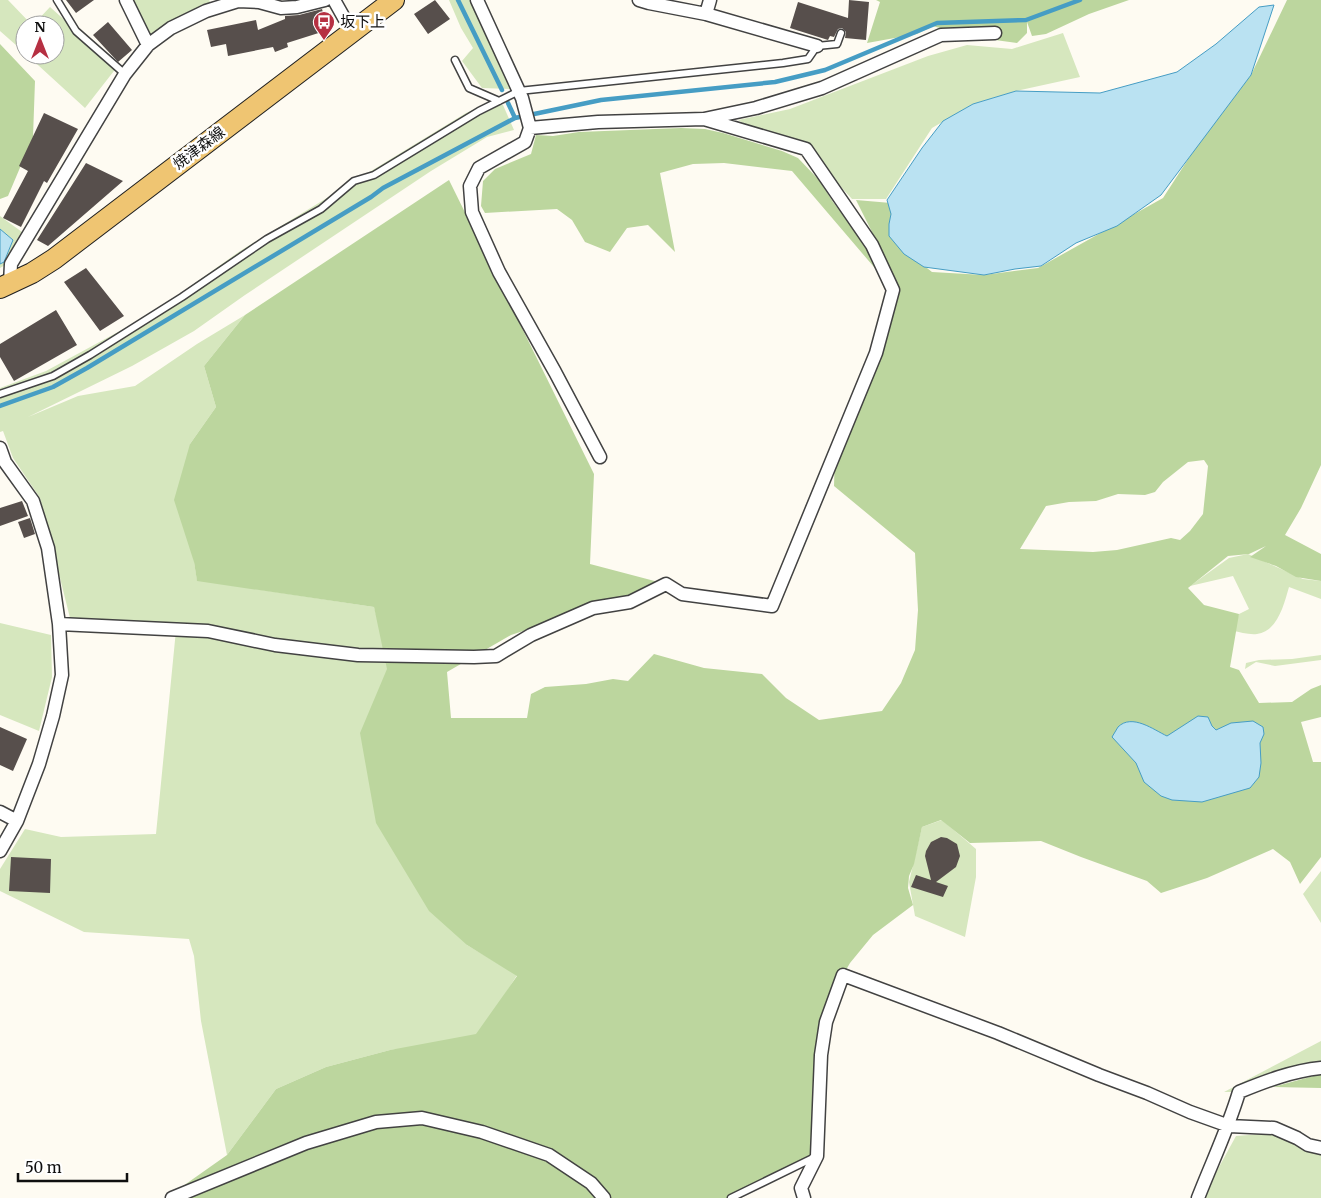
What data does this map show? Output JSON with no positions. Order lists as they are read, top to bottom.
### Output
{
  "streets": {
    "main road": ["焼津森線"]
  },
  "places": {
    "bus stop": ["坂下上"]
  },
  "scale_bar": "50 m",
  "north": "top"
}
